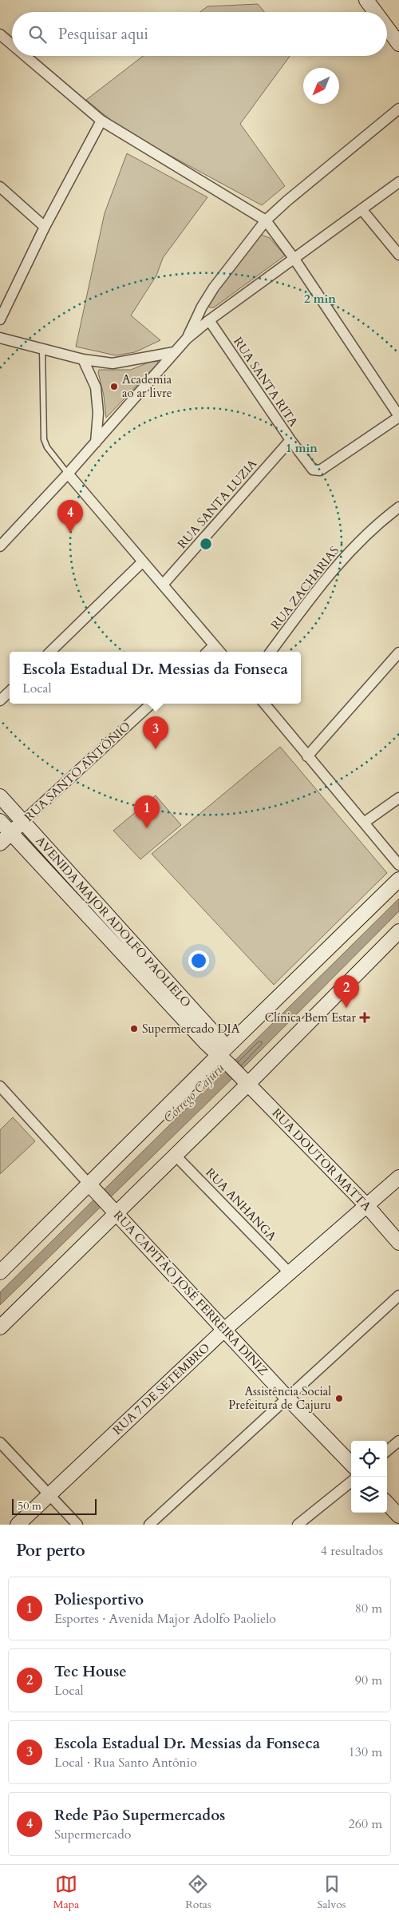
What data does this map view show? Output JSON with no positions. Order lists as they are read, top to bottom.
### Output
{
  "streets": {
    "main road": [
      "RUA SANTO ANTÔNIO",
      "AVENIDA MAJOR ADOLFO PAOLIELO",
      "RUA DOUTOR MATTA",
      "RUA CAPITÃO JOSÉ FERREIRA DINIZ",
      "RUA 7 DE SETEMBRO"
    ],
    "street": [
      "RUA SANTA RITA",
      "RUA SANTA LUZIA",
      "RUA ZACHARIAS",
      "RUA ANHANGA"
    ]
  },
  "crossings": [
    ["RUA SANTA RITA", "RUA SANTA LUZIA"],
    ["RUA SANTO ANTÔNIO", "AVENIDA MAJOR ADOLFO PAOLIELO"],
    ["AVENIDA MAJOR ADOLFO PAOLIELO", "RUA DOUTOR MATTA"],
    ["RUA DOUTOR MATTA", "RUA 7 DE SETEMBRO"],
    ["RUA ANHANGA", "RUA 7 DE SETEMBRO"],
    ["RUA CAPITÃO JOSÉ FERREIRA DINIZ", "RUA 7 DE SETEMBRO"]
  ],
  "water": ["Córrego Cajuru"],
  "places": {
    "other": ["Academia ao ar livre", "Supermercado DIA", "Assistência Social Prefeitura de Cajuru"],
    "health": ["Clínica Bem Estar"]
  },
  "scale_bar": "50 m",
  "north": "bottom left",
  "page": {
    "search": "Pesquisar aqui",
    "pins": [
      "4",
      "3",
      "1",
      "2"
    ],
    "popup": ["Escola Estadual Dr. Messias da Fonseca", "Local"],
    "scale": "50 m",
    "heading": ["Por perto", "4 resultados"],
    "list": [
      {
        "mark": "1",
        "name": "Poliesportivo",
        "note": "Esportes · Avenida Major Adolfo Paolielo",
        "value": "80 m"
      },
      {
        "mark": "2",
        "name": "Tec House",
        "note": "Local",
        "value": "90 m"
      },
      {
        "mark": "3",
        "name": "Escola Estadual Dr. Messias da Fonseca",
        "note": "Local · Rua Santo Antônio",
        "value": "130 m"
      },
      {
        "mark": "4",
        "name": "Rede Pão Supermercados",
        "note": "Supermercado",
        "value": "260 m"
      }
    ],
    "nav": ["Mapa", "Rotas", "Salvos"]
  },
  "rings": ["2 min", "1 min"]
}
